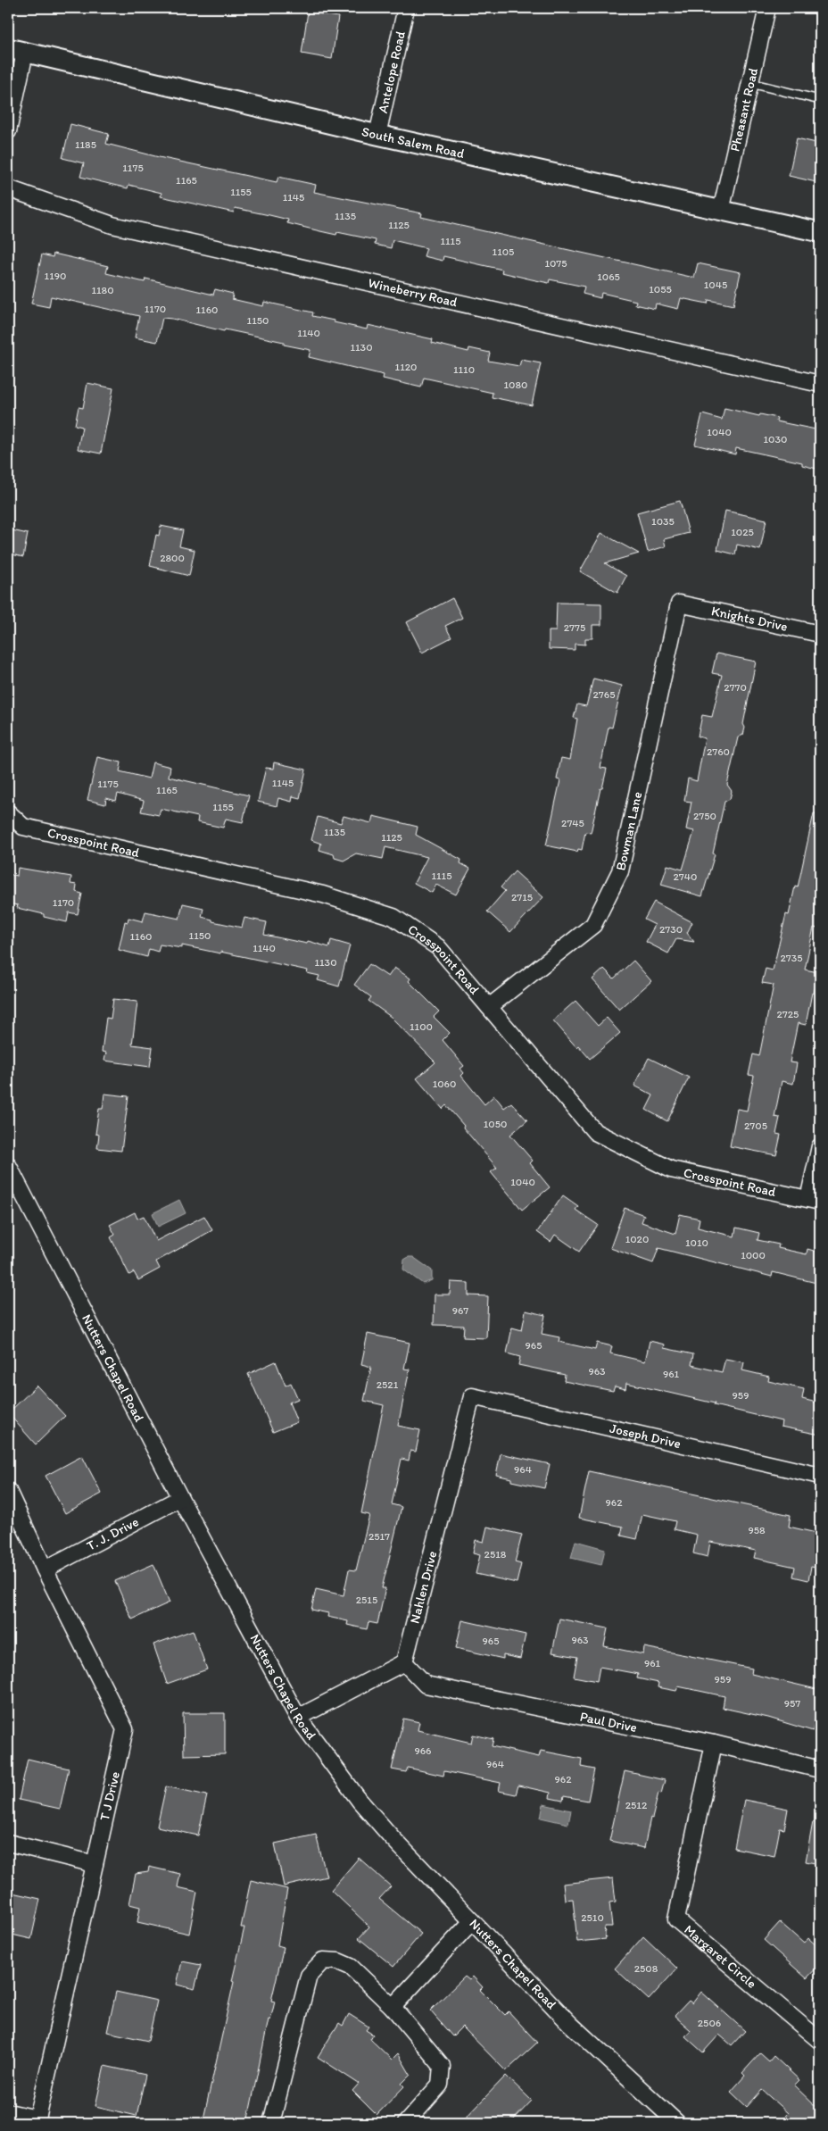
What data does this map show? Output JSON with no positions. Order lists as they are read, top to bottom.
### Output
{
  "streets": {
    "street": [
      "Antelope Road",
      "Pheasant Road",
      "South Salem Road",
      "Wineberry Road",
      "Knights Drive",
      "Bowman Lane",
      "Crosspoint Road",
      "Nutters Chapel Road",
      "Joseph Drive",
      "T. J. Drive",
      "Nahlen Drive",
      "Paul Drive",
      "T J Drive",
      "Margaret Circle"
    ]
  },
  "crossings": [
    ["Antelope Road", "South Salem Road"],
    ["Pheasant Road", "South Salem Road"],
    ["Knights Drive", "Bowman Lane"],
    ["Bowman Lane", "Crosspoint Road"],
    ["Nutters Chapel Road", "T. J. Drive"],
    ["Joseph Drive", "Nahlen Drive"],
    ["T. J. Drive", "T J Drive"],
    ["Nahlen Drive", "Paul Drive"],
    ["Paul Drive", "Margaret Circle"]
  ],
  "house_numbers": [
    "1185",
    "1175",
    "1165",
    "1155",
    "1145",
    "1135",
    "1125",
    "1115",
    "1105",
    "1075",
    "1190",
    "1065",
    "1045",
    "1055",
    "1180",
    "1170",
    "1160",
    "1150",
    "1140",
    "1130",
    "1120",
    "1110",
    "1080",
    "1040",
    "1030",
    "1035",
    "1025",
    "2800",
    "2775",
    "2770",
    "2765",
    "2760",
    "1145",
    "1175",
    "1165",
    "1155",
    "2750",
    "2745",
    "1135",
    "1125",
    "1115",
    "2740",
    "2715",
    "1170",
    "2730",
    "1150",
    "1160",
    "1140",
    "2735",
    "1130",
    "2725",
    "1100",
    "1060",
    "1050",
    "2705",
    "1040",
    "1020",
    "1010",
    "1000",
    "967",
    "965",
    "963",
    "961",
    "2521",
    "959",
    "964",
    "962",
    "958",
    "2517",
    "2518",
    "2515",
    "963",
    "965",
    "961",
    "959",
    "957",
    "966",
    "964",
    "962",
    "2512",
    "2510",
    "2508",
    "2506"
  ]
}
